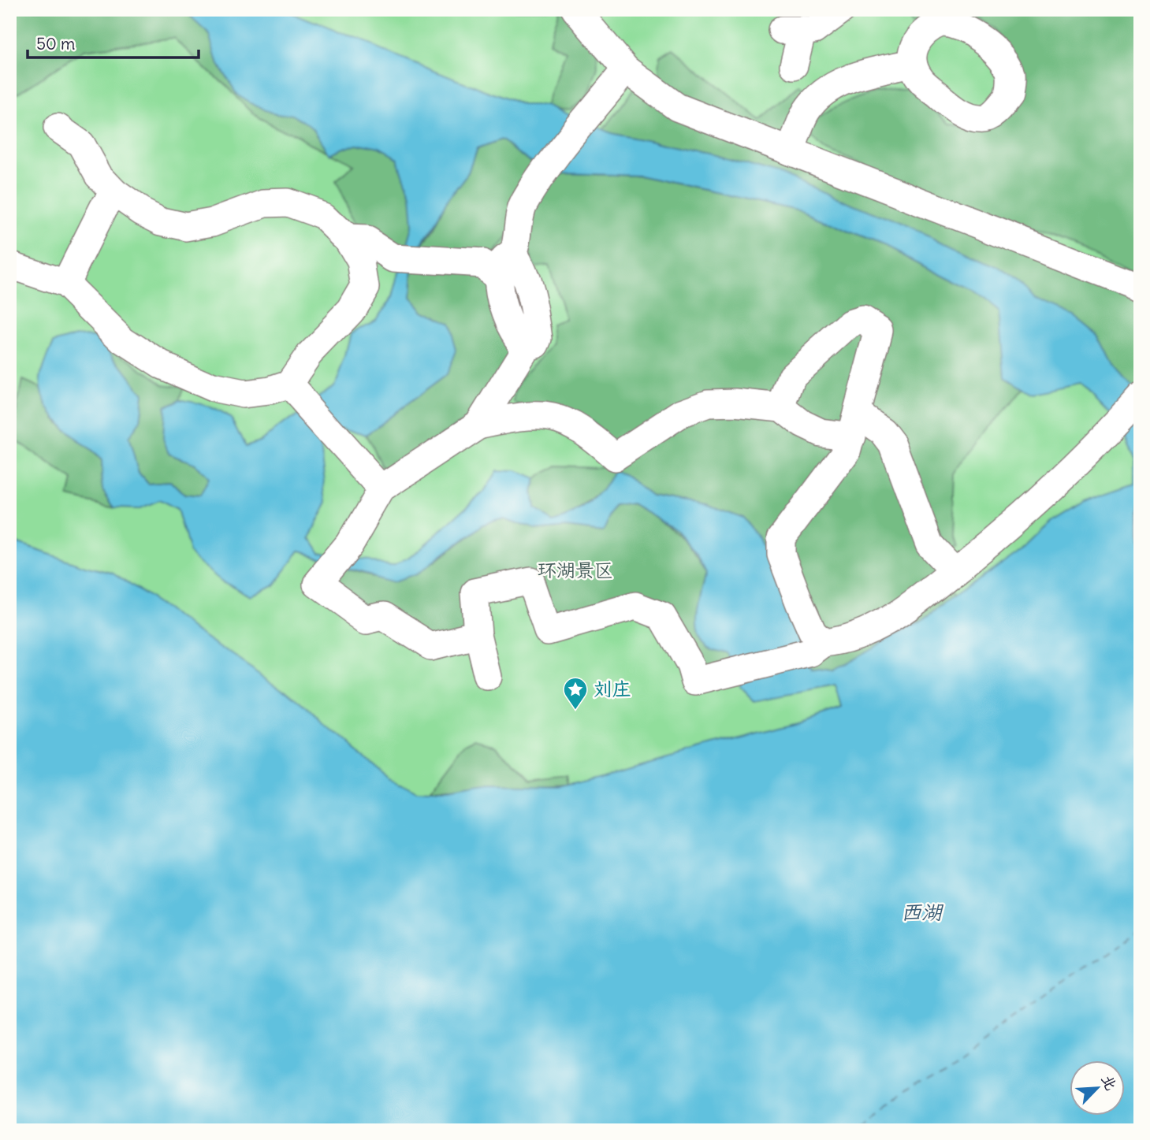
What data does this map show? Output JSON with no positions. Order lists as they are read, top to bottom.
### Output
{
  "water": ["西湖"],
  "parks": ["环湖景区"],
  "places": {
    "place": ["刘庄"]
  },
  "scale_bar": "50 m",
  "north": "top right"
}
